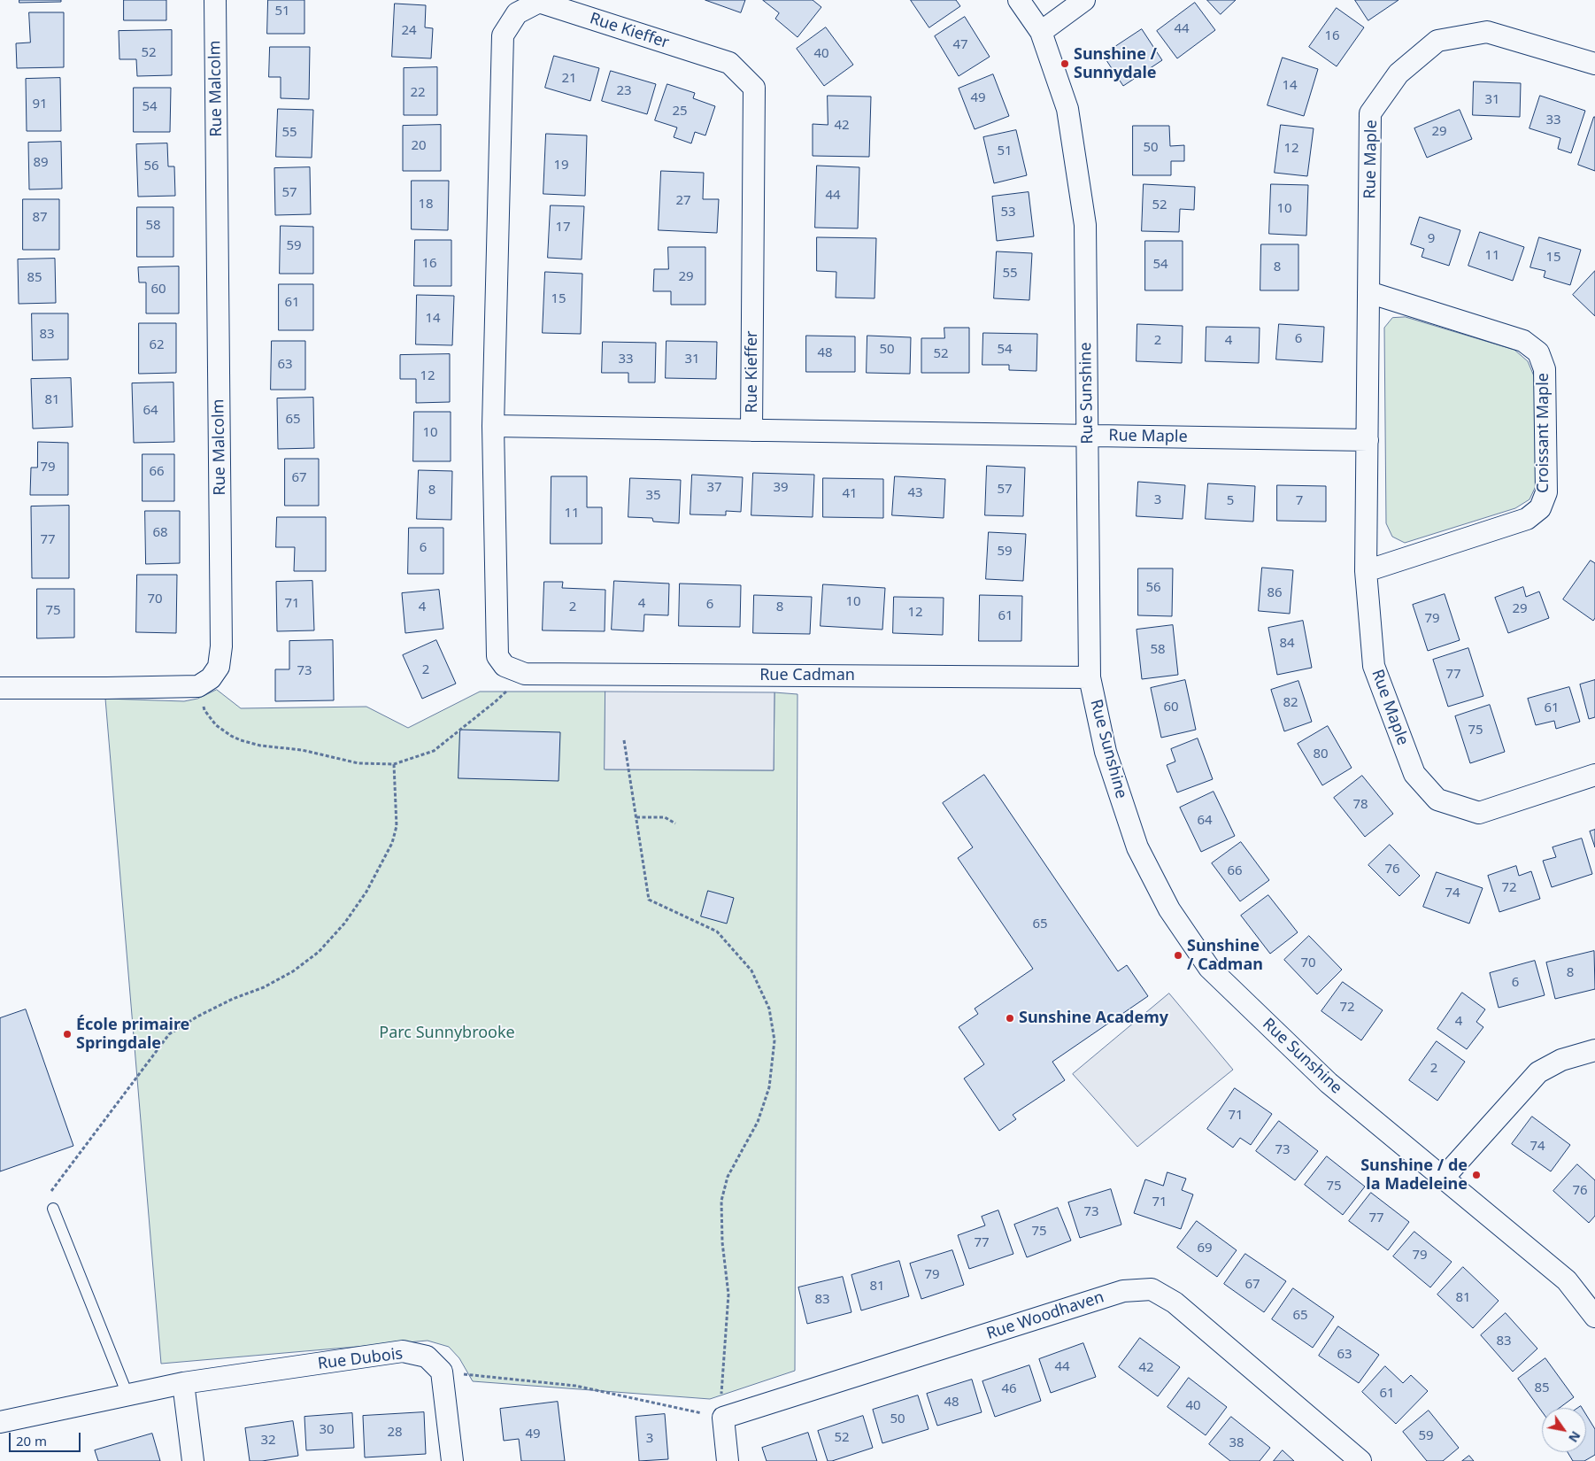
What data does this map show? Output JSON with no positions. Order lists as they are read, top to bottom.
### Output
{
  "streets": {
    "street": [
      "Rue Kieffer",
      "Rue Malcolm",
      "Rue Maple",
      "Rue Sunshine",
      "Croissant Maple",
      "Rue Cadman",
      "Rue Woodhaven",
      "Rue Dubois"
    ]
  },
  "crossings": [
    ["Rue Kieffer", "Rue Maple"],
    ["Rue Kieffer", "Rue Sunshine"],
    ["Rue Kieffer", "Rue Cadman"],
    ["Rue Maple", "Rue Sunshine"],
    ["Rue Maple", "Croissant Maple"],
    ["Rue Sunshine", "Rue Cadman"]
  ],
  "parks": ["Parc Sunnybrooke"],
  "places": [
    "Sunshine / Sunnydale",
    "Sunshine / Cadman",
    "Sunshine Academy",
    "École primaire Springdale",
    "Sunshine / de la Madeleine"
  ],
  "house_numbers": [
    "51",
    "44",
    "24",
    "16",
    "47",
    "52",
    "40",
    "21",
    "14",
    "23",
    "22",
    "49",
    "31",
    "91",
    "54",
    "25",
    "33",
    "42",
    "29",
    "55",
    "20",
    "50",
    "12",
    "51",
    "89",
    "19",
    "56",
    "57",
    "44",
    "27",
    "18",
    "52",
    "10",
    "53",
    "87",
    "58",
    "17",
    "9",
    "59",
    "11",
    "15",
    "16",
    "54",
    "8",
    "55",
    "29",
    "85",
    "60",
    "15",
    "61",
    "14",
    "83",
    "6",
    "2",
    "4",
    "62",
    "50",
    "54",
    "48",
    "52",
    "33",
    "31",
    "63",
    "12",
    "81",
    "64",
    "65",
    "10",
    "79",
    "66",
    "67",
    "37",
    "39",
    "57",
    "8",
    "43",
    "41",
    "35",
    "3",
    "5",
    "7",
    "11",
    "68",
    "77",
    "6",
    "59",
    "56",
    "86",
    "70",
    "10",
    "71",
    "4",
    "6",
    "4",
    "2",
    "8",
    "29",
    "75",
    "12",
    "61",
    "79",
    "84",
    "58",
    "2",
    "73",
    "77",
    "82",
    "60",
    "61",
    "75",
    "80",
    "78",
    "64",
    "76",
    "66",
    "72",
    "74",
    "65",
    "70",
    "8",
    "6",
    "72",
    "4",
    "2",
    "71",
    "74",
    "73",
    "75",
    "76",
    "71",
    "73",
    "77",
    "75",
    "77",
    "69",
    "79",
    "79",
    "67",
    "81",
    "81",
    "83",
    "65",
    "83",
    "63",
    "44",
    "42",
    "85",
    "46",
    "61",
    "48",
    "40",
    "50",
    "30",
    "28",
    "49",
    "59",
    "52",
    "3",
    "32",
    "38"
  ],
  "scale_bar": "20 m",
  "north": "bottom right"
}
